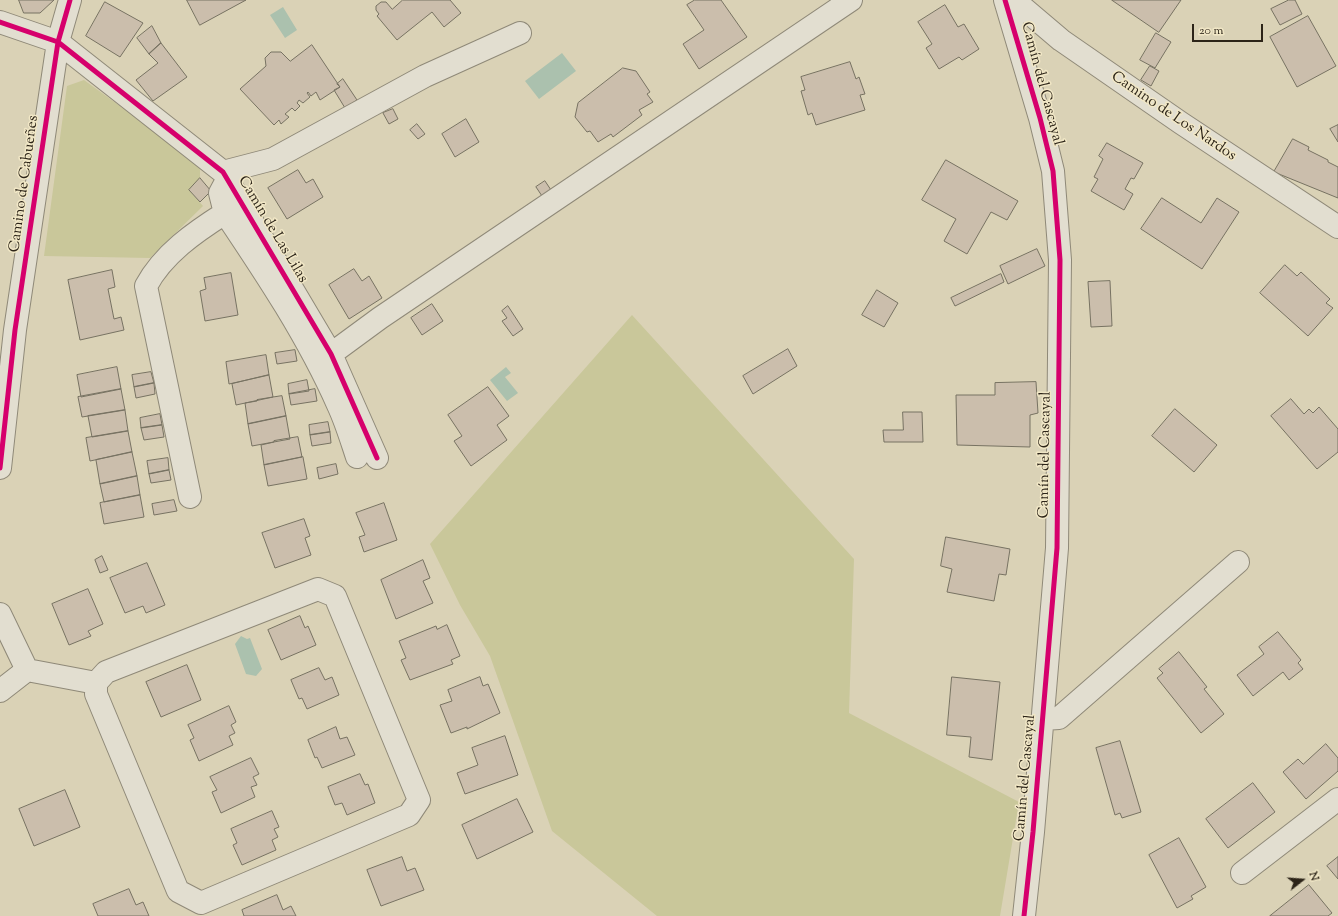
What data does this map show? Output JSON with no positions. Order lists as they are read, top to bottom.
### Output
{
  "streets": {
    "street": [
      "Camín del Cascayal",
      "Camino de Los Nardos",
      "Camino de Cabueñes",
      "Camín de Las Lilas"
    ]
  },
  "crossings": [
    ["Camino de Cabueñes", "Camín de Las Lilas"]
  ],
  "scale_bar": "20 m",
  "north": "right"
}
